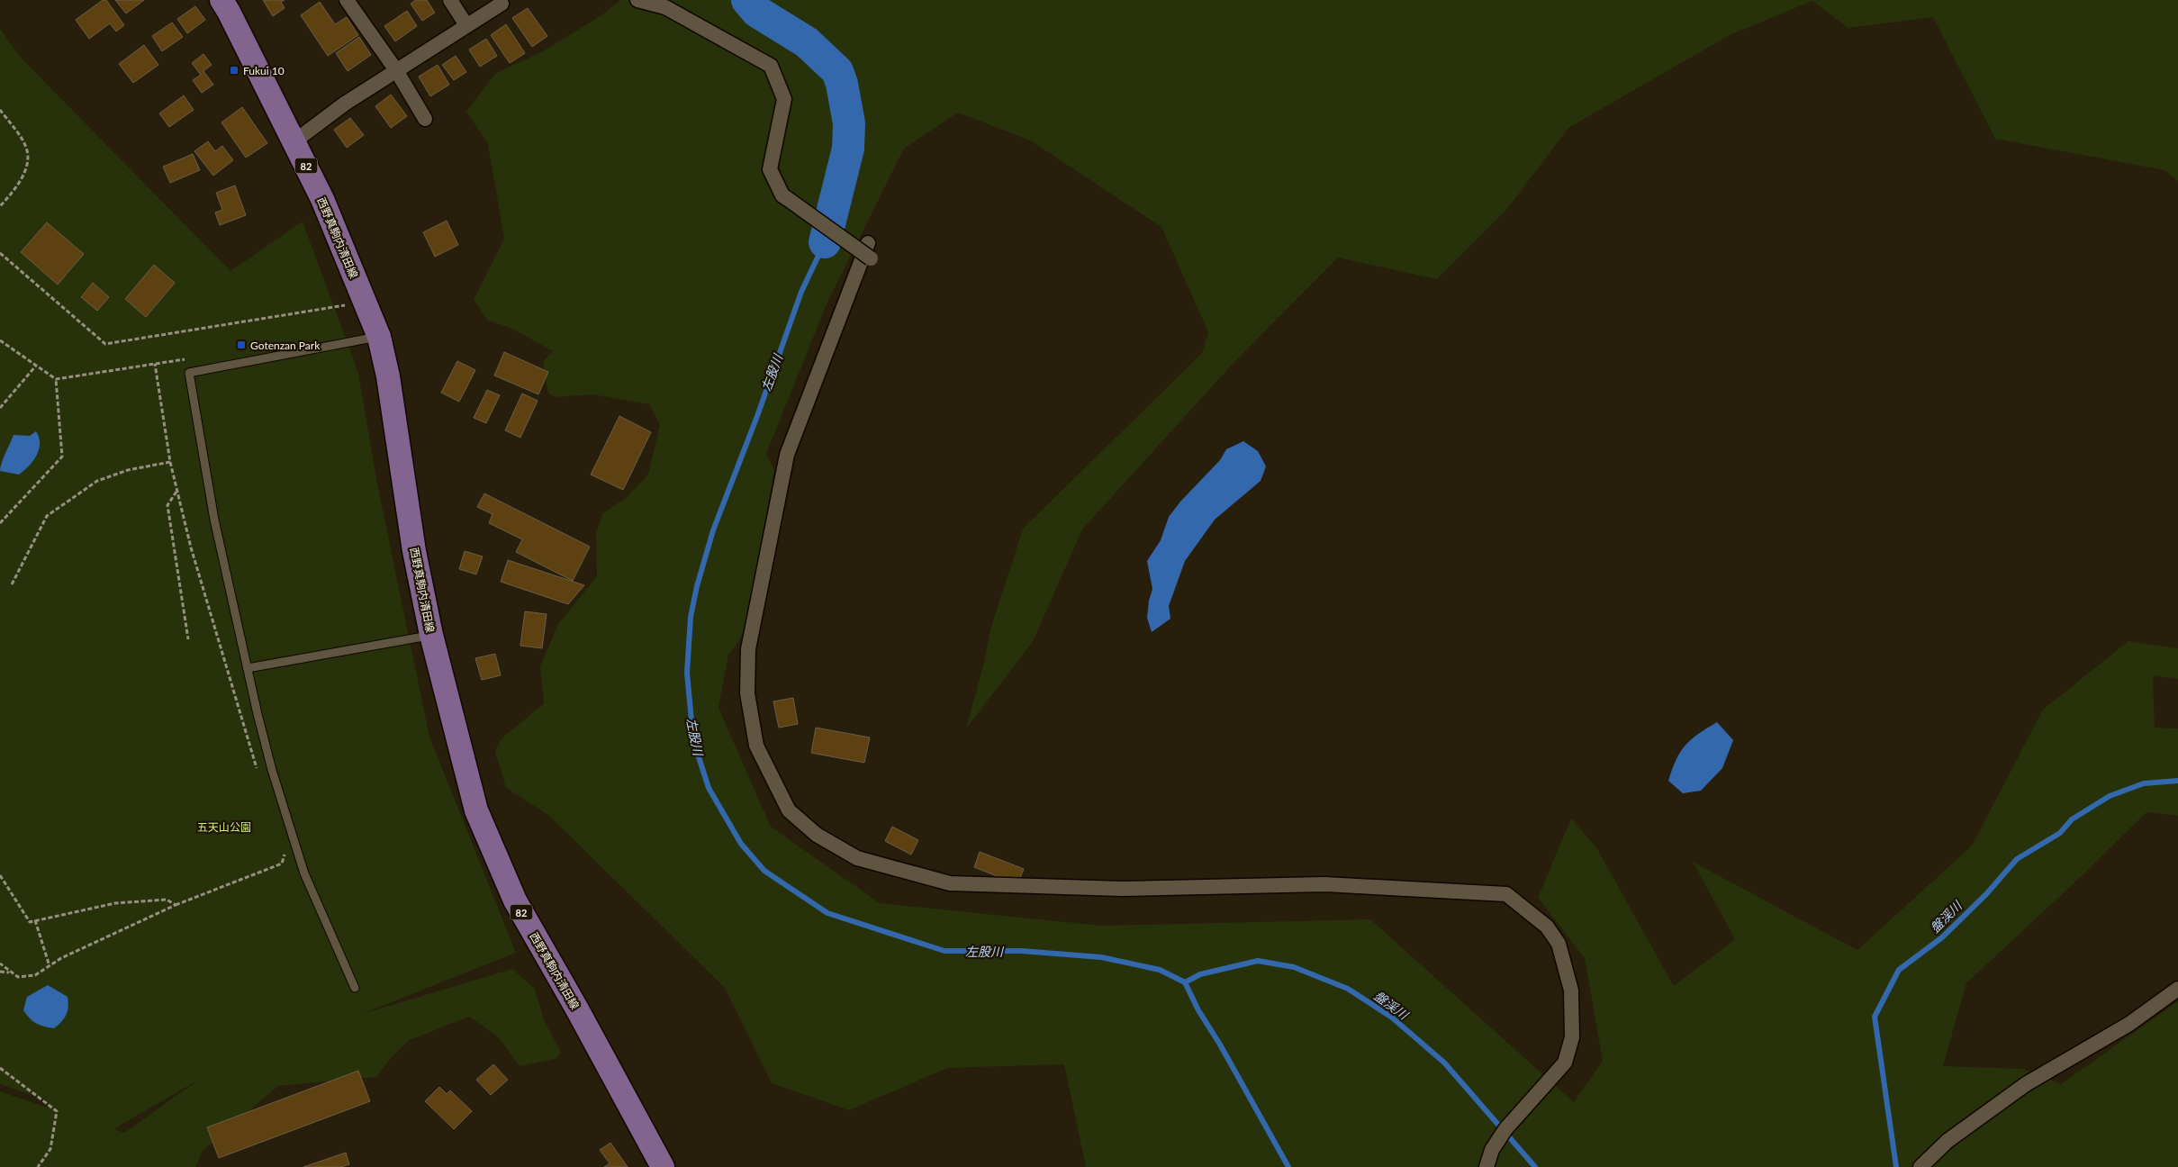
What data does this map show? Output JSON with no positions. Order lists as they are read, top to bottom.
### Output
{
  "streets": {
    "main road": ["82", "西野真駒内清田線"]
  },
  "water": ["左股川", "盤渓川"],
  "parks": ["五天山公園"],
  "places": {
    "transit": ["Fukui 10", "Gotenzan Park"]
  }
}
